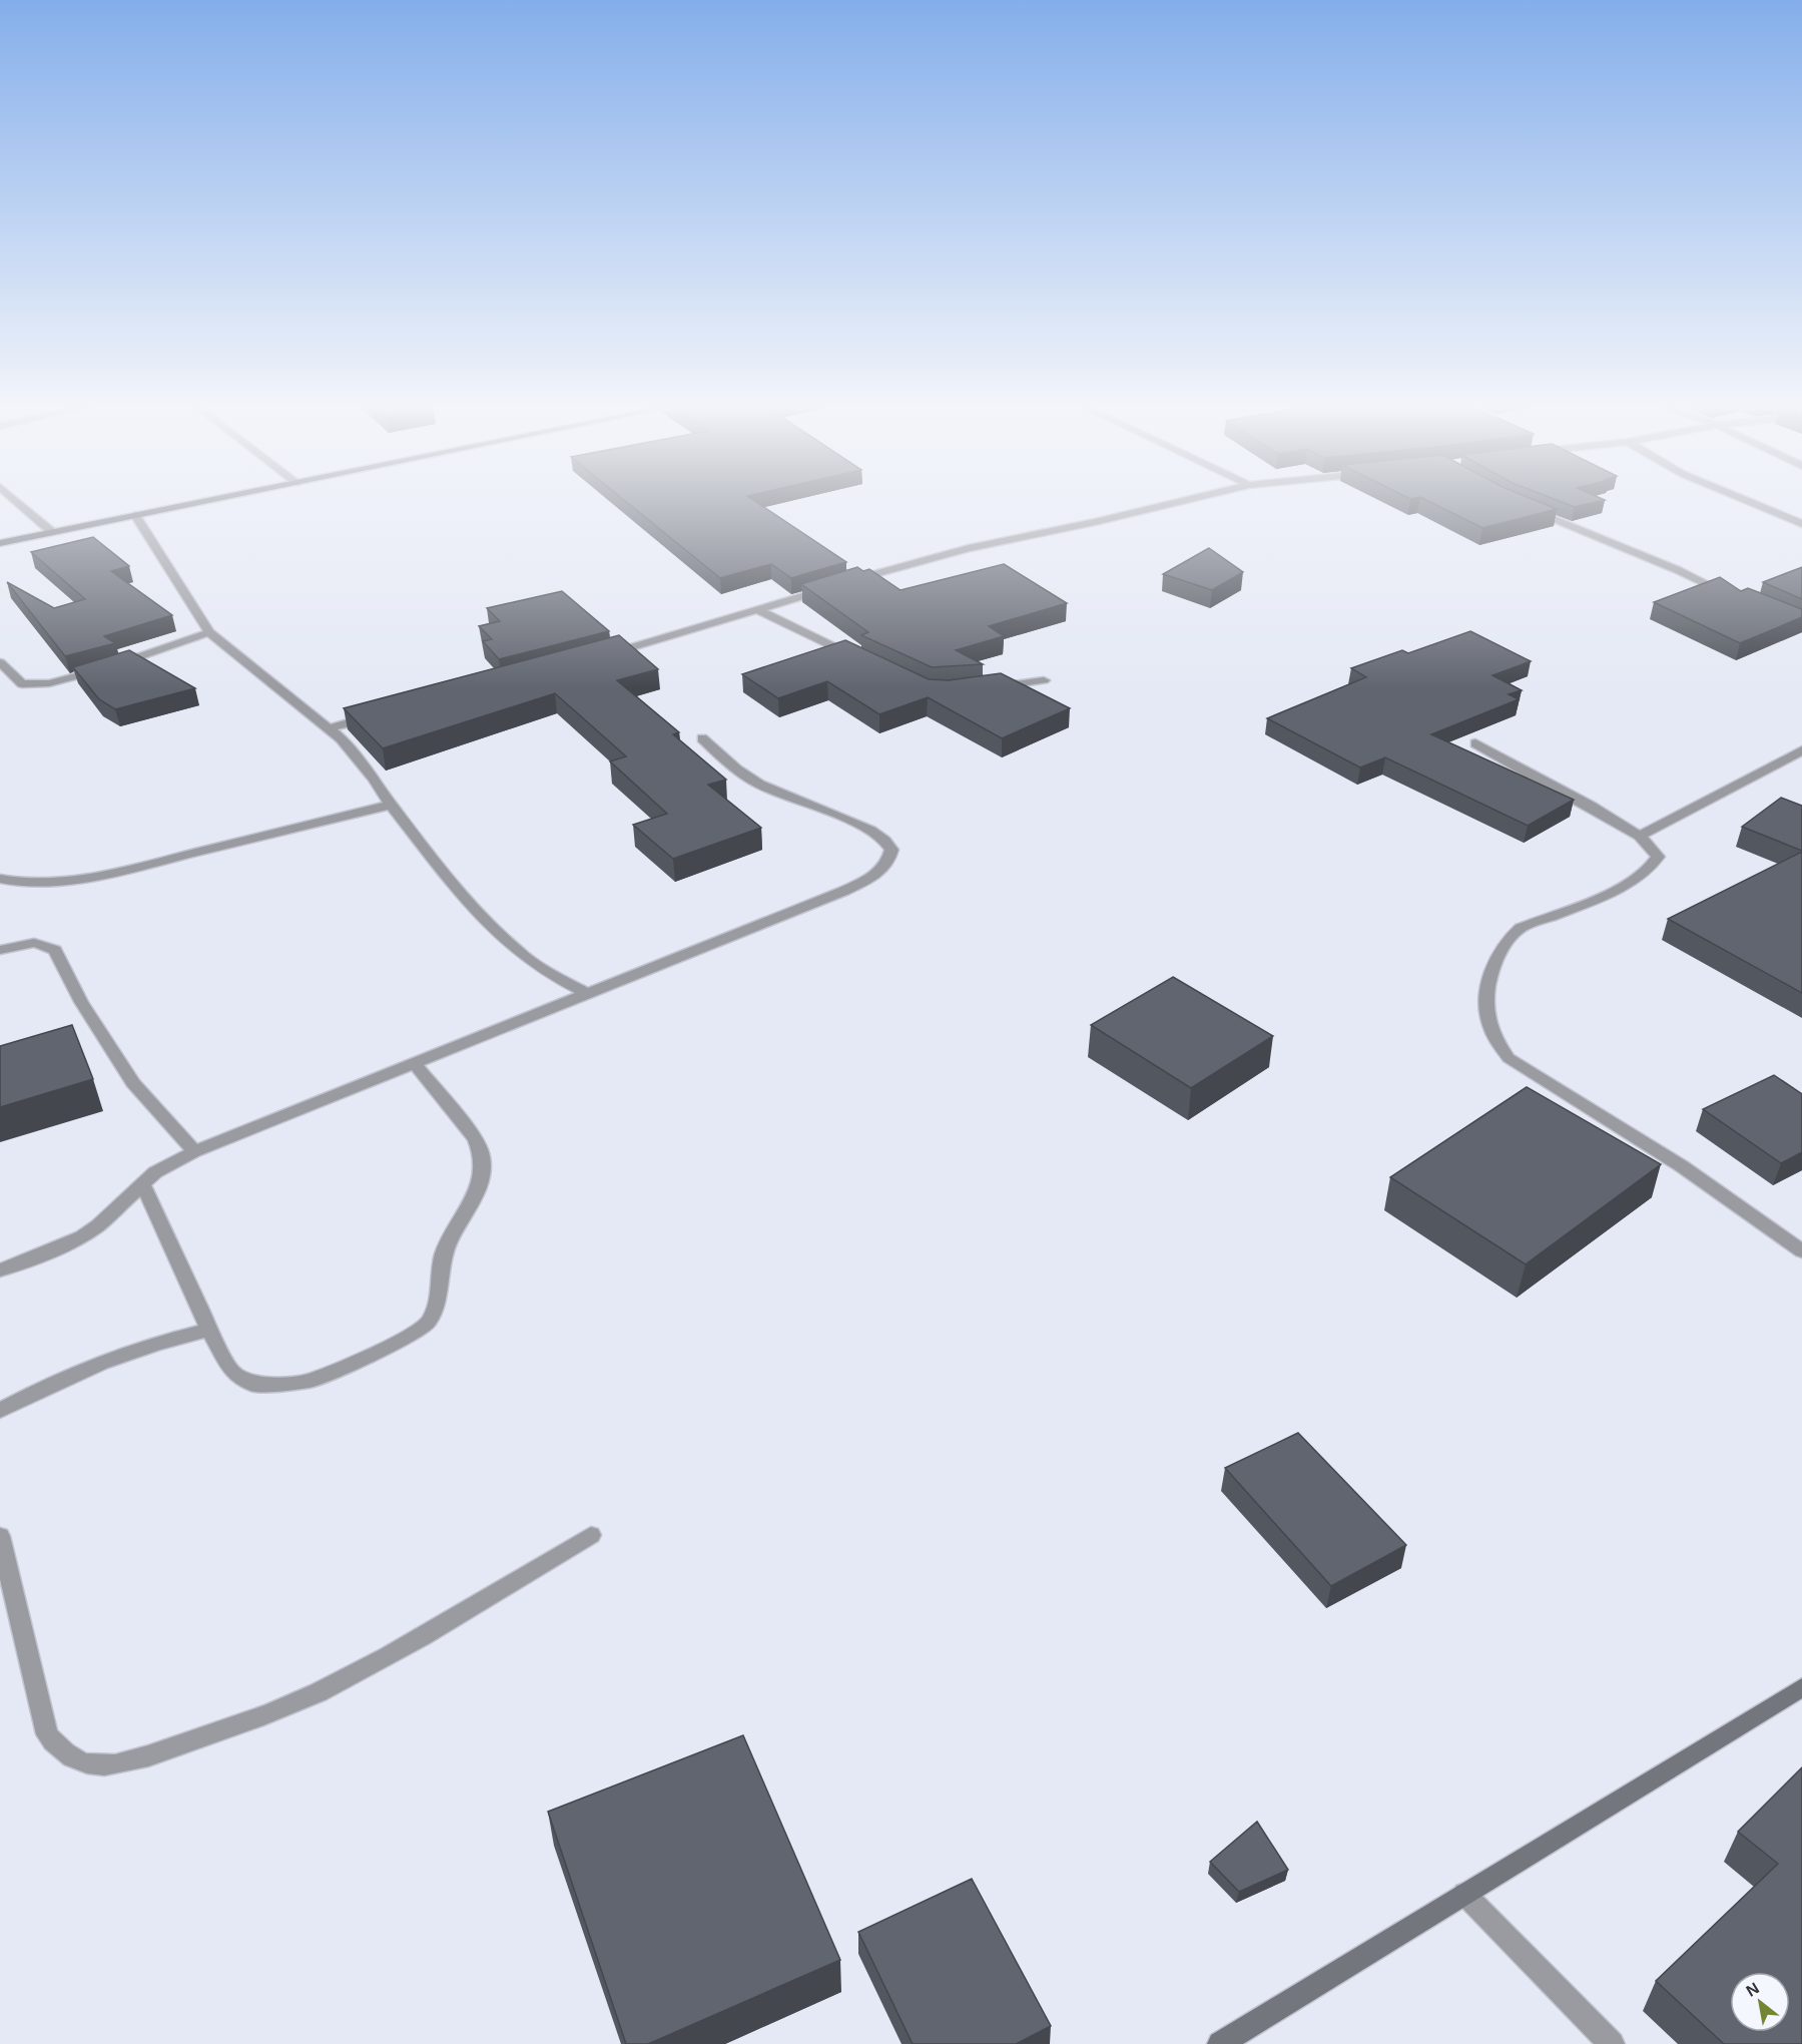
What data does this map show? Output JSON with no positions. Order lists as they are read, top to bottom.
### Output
{
  "north": "top left"
}
